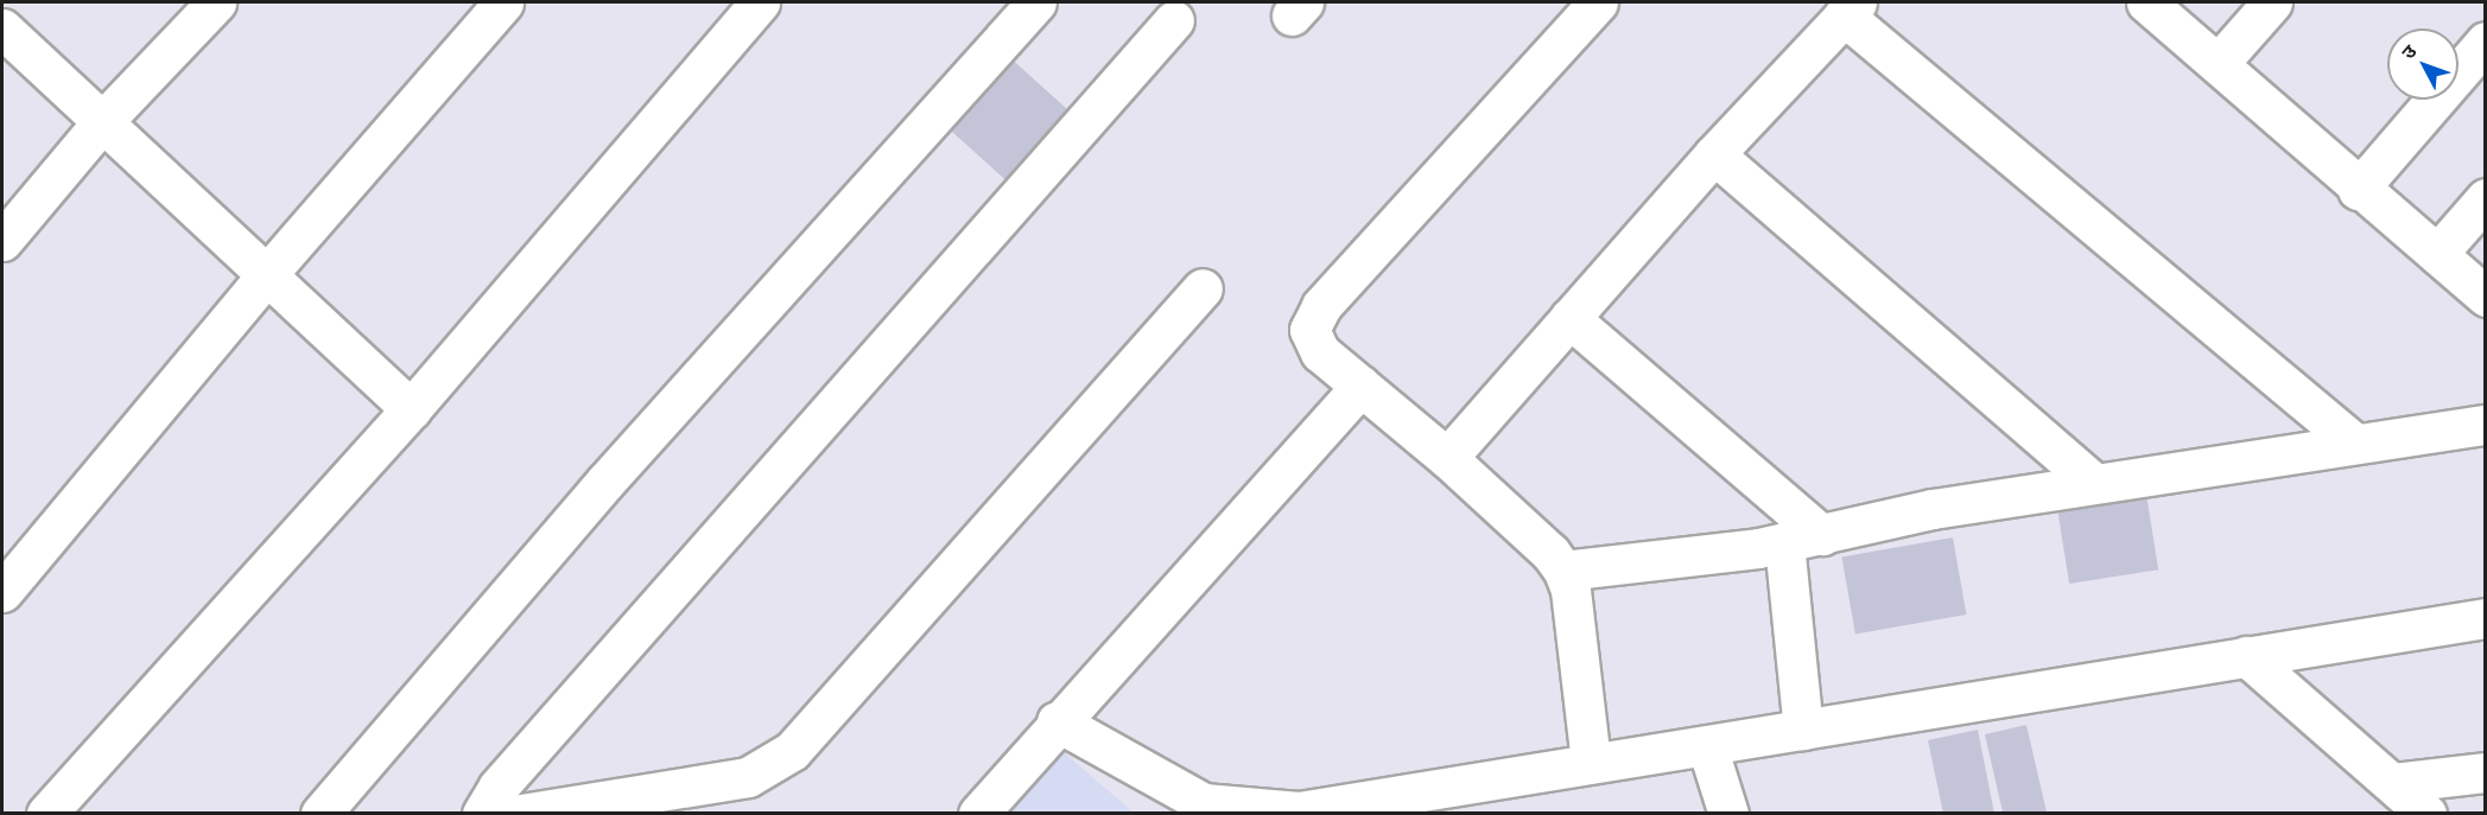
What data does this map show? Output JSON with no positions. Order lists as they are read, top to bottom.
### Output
{
  "north": "top left"
}
